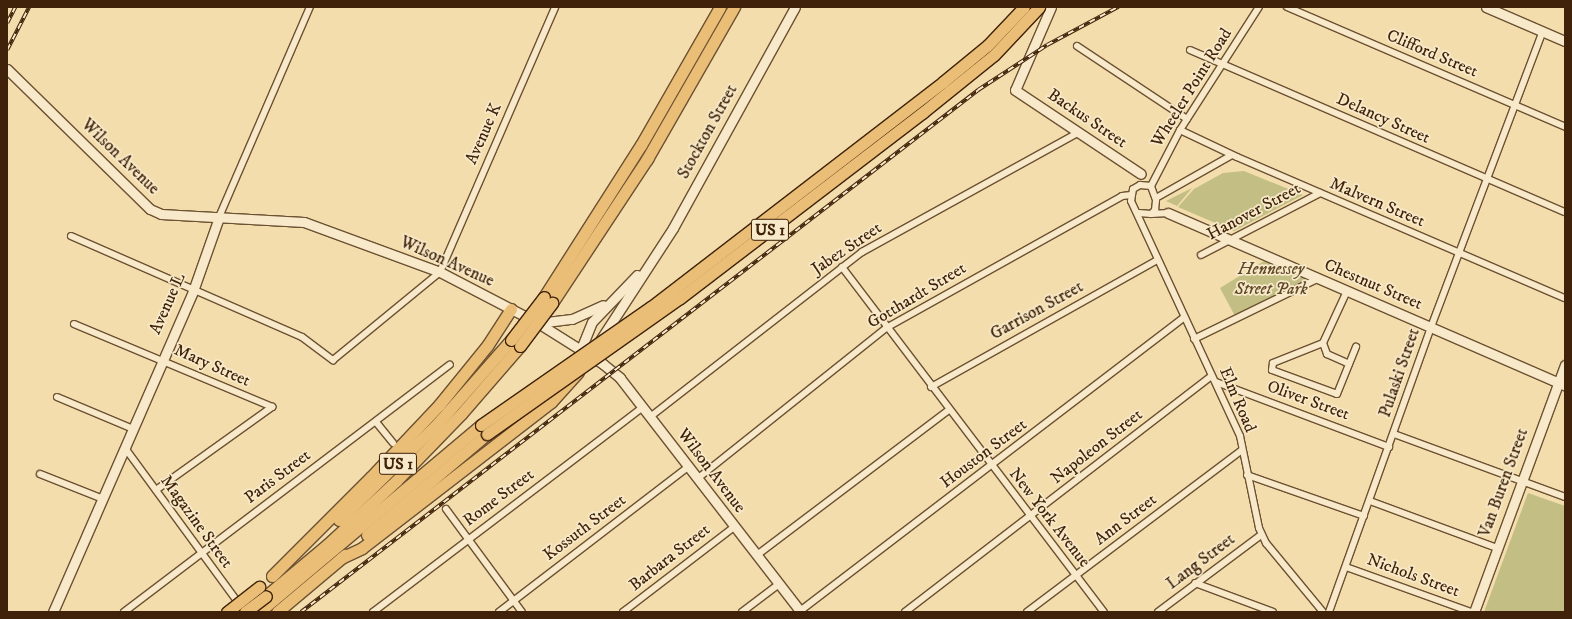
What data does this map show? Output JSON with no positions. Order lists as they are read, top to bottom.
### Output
{
  "streets": {
    "highway": ["US 1"],
    "main road": [
      "Backus Street",
      "Stockton Street",
      "Wilson Avenue",
      "Chestnut Street",
      "Avenue L",
      "Van Buren Street"
    ],
    "street": [
      "Clifford Street",
      "Wheeler Point Road",
      "Delancy Street",
      "Avenue K",
      "Malvern Street",
      "Hanover Street",
      "Jabez Street",
      "Gotthardt Street",
      "Garrison Street",
      "Mary Street",
      "Pulaski Street",
      "Elm Road",
      "Oliver Street",
      "Napoleon Street",
      "Houston Street",
      "Paris Street",
      "Rome Street",
      "New York Avenue",
      "Ann Street",
      "Magazine Street",
      "Kossuth Street",
      "Barbara Street",
      "Lang Street",
      "Nichols Street"
    ]
  },
  "crossings": [
    ["Clifford Street", "Pulaski Street"],
    ["Wheeler Point Road", "Delancy Street"],
    ["Wheeler Point Road", "Malvern Street"],
    ["Wheeler Point Road", "Gotthardt Street"],
    ["Wheeler Point Road", "Elm Road"],
    ["Backus Street", "Jabez Street"],
    ["Delancy Street", "Pulaski Street"],
    ["Stockton Street", "Wilson Avenue"],
    ["Avenue K", "Wilson Avenue"],
    ["Wilson Avenue", "Jabez Street"],
    ["Wilson Avenue", "Gotthardt Street"],
    ["Wilson Avenue", "Avenue L"],
    ["Wilson Avenue", "Houston Street"],
    ["Wilson Avenue", "Rome Street"],
    ["Wilson Avenue", "Kossuth Street"],
    ["Wilson Avenue", "Barbara Street"],
    ["Malvern Street", "Hanover Street"],
    ["Malvern Street", "Pulaski Street"],
    ["Hanover Street", "Chestnut Street"],
    ["Jabez Street", "New York Avenue"],
    ["Chestnut Street", "Pulaski Street"],
    ["Chestnut Street", "Van Buren Street"],
    ["Gotthardt Street", "Elm Road"],
    ["Gotthardt Street", "New York Avenue"],
    ["Avenue L", "Mary Street"],
    ["Avenue L", "Magazine Street"],
    ["Garrison Street", "Elm Road"],
    ["Garrison Street", "New York Avenue"],
    ["Mary Street", "Magazine Street"],
    ["Pulaski Street", "Oliver Street"],
    ["Pulaski Street", "Nichols Street"],
    ["Elm Road", "Oliver Street"],
    ["Elm Road", "Napoleon Street"],
    ["Elm Road", "Houston Street"],
    ["Elm Road", "Ann Street"],
    ["Elm Road", "Lang Street"],
    ["Napoleon Street", "New York Avenue"],
    ["Houston Street", "New York Avenue"],
    ["Paris Street", "Magazine Street"],
    ["Van Buren Street", "Nichols Street"],
    ["New York Avenue", "Ann Street"]
  ],
  "parks": ["Hennessey Street Park"]
}
